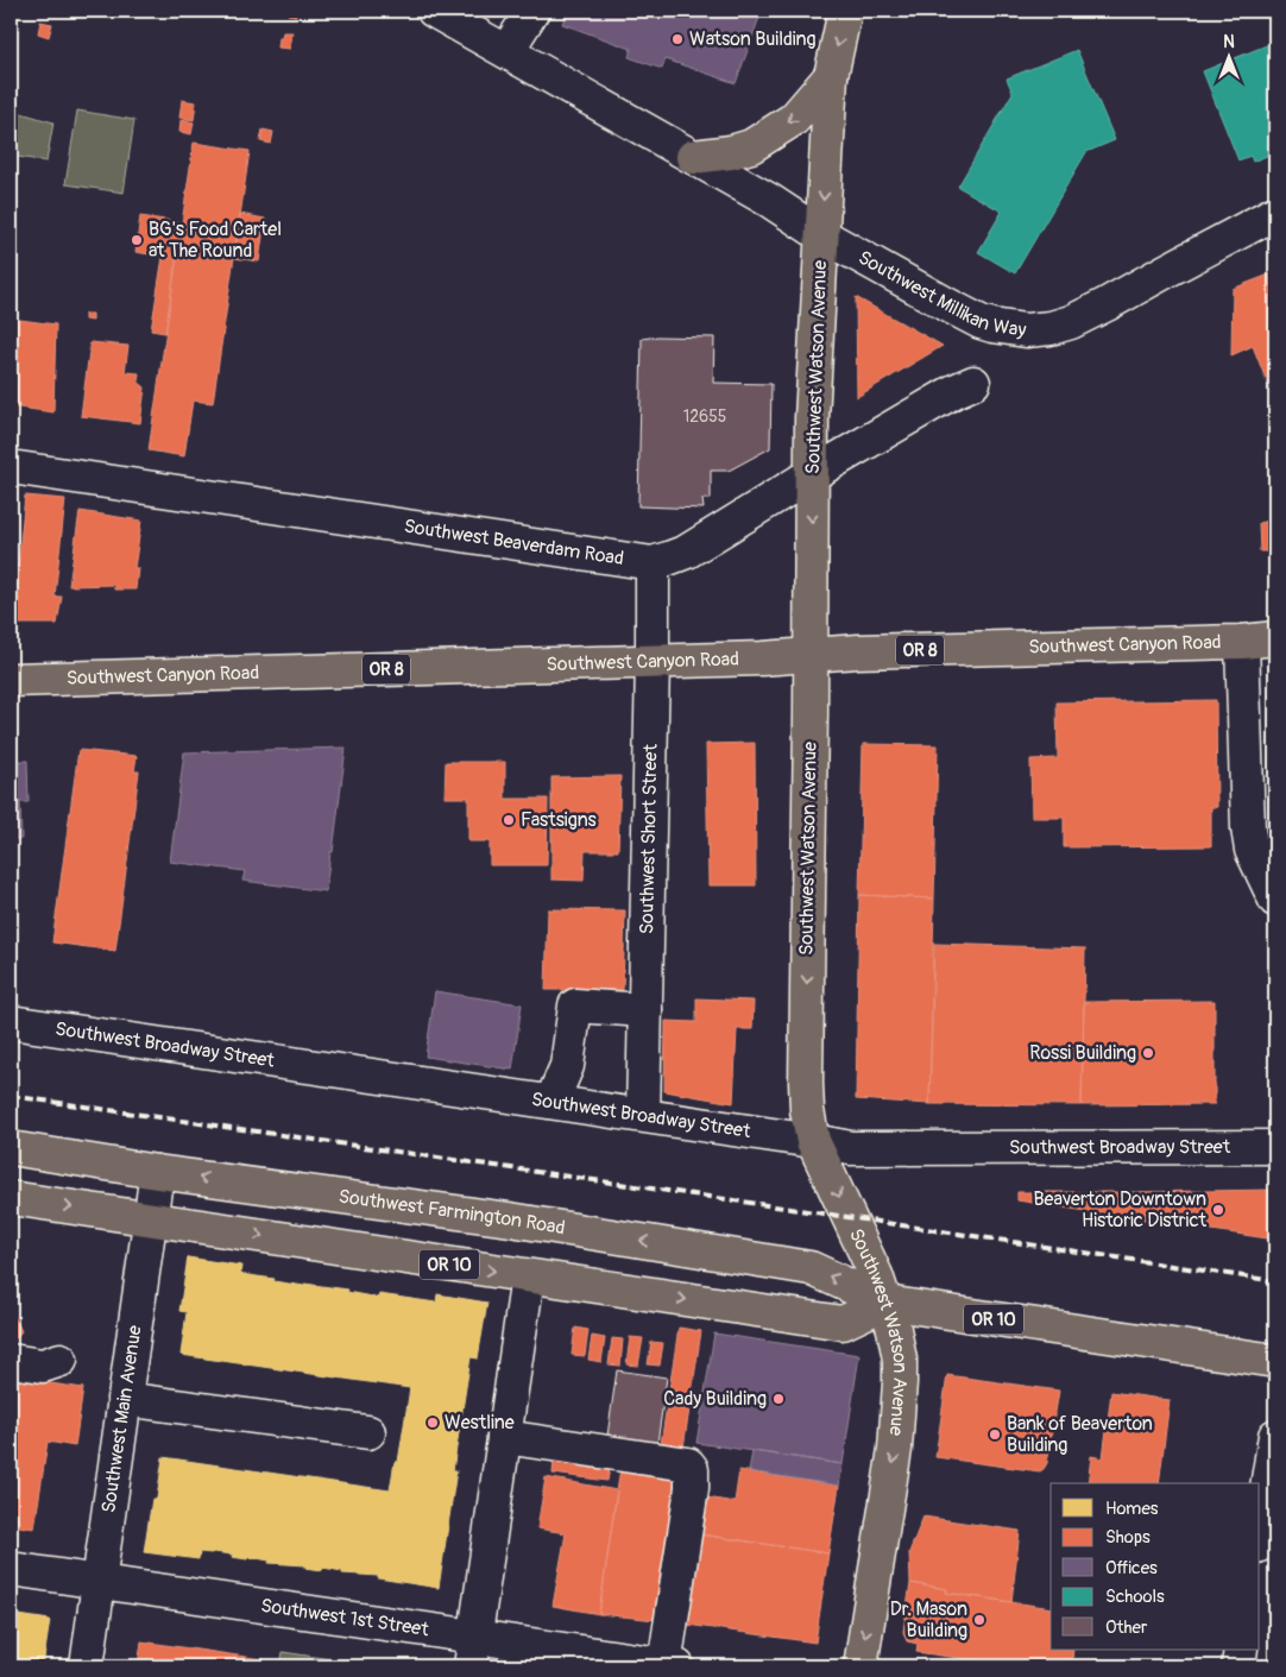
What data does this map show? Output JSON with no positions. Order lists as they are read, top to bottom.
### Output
{
  "streets": {
    "main road": [
      "Southwest Watson Avenue",
      "Southwest Canyon Road",
      "OR 8",
      "Southwest Farmington Road",
      "OR 10"
    ],
    "street": [
      "Southwest Millikan Way",
      "Southwest Beaverdam Road",
      "Southwest Short Street",
      "Southwest Broadway Street",
      "Southwest Main Avenue",
      "Southwest 1st Street"
    ]
  },
  "crossings": [
    ["Southwest Millikan Way", "Southwest Watson Avenue"],
    ["Southwest Watson Avenue", "Southwest Beaverdam Road"],
    ["Southwest Watson Avenue", "Southwest Canyon Road"],
    ["Southwest Watson Avenue", "Southwest Broadway Street"],
    ["Southwest Watson Avenue", "Southwest Farmington Road"],
    ["Southwest Watson Avenue", "OR 10"],
    ["Southwest Beaverdam Road", "Southwest Short Street"],
    ["Southwest Canyon Road", "Southwest Short Street"],
    ["Southwest Short Street", "Southwest Broadway Street"],
    ["Southwest Farmington Road", "OR 10"],
    ["Southwest Farmington Road", "Southwest Main Avenue"],
    ["OR 10", "Southwest Main Avenue"],
    ["Southwest Main Avenue", "Southwest 1st Street"]
  ],
  "one_way": ["Southwest Watson Avenue"],
  "places": [
    "Watson Building",
    "BG's Food Cartel at The Round",
    "Fastsigns",
    "Rossi Building",
    "Beaverton Downtown Historic District",
    "Cady Building",
    "Westline",
    "Bank of Beaverton Building",
    "Dr. Mason Building"
  ],
  "house_numbers": ["12655"],
  "legend": [
    "Homes",
    "Shops",
    "Offices",
    "Schools",
    "Other"
  ],
  "north": "top"
}
